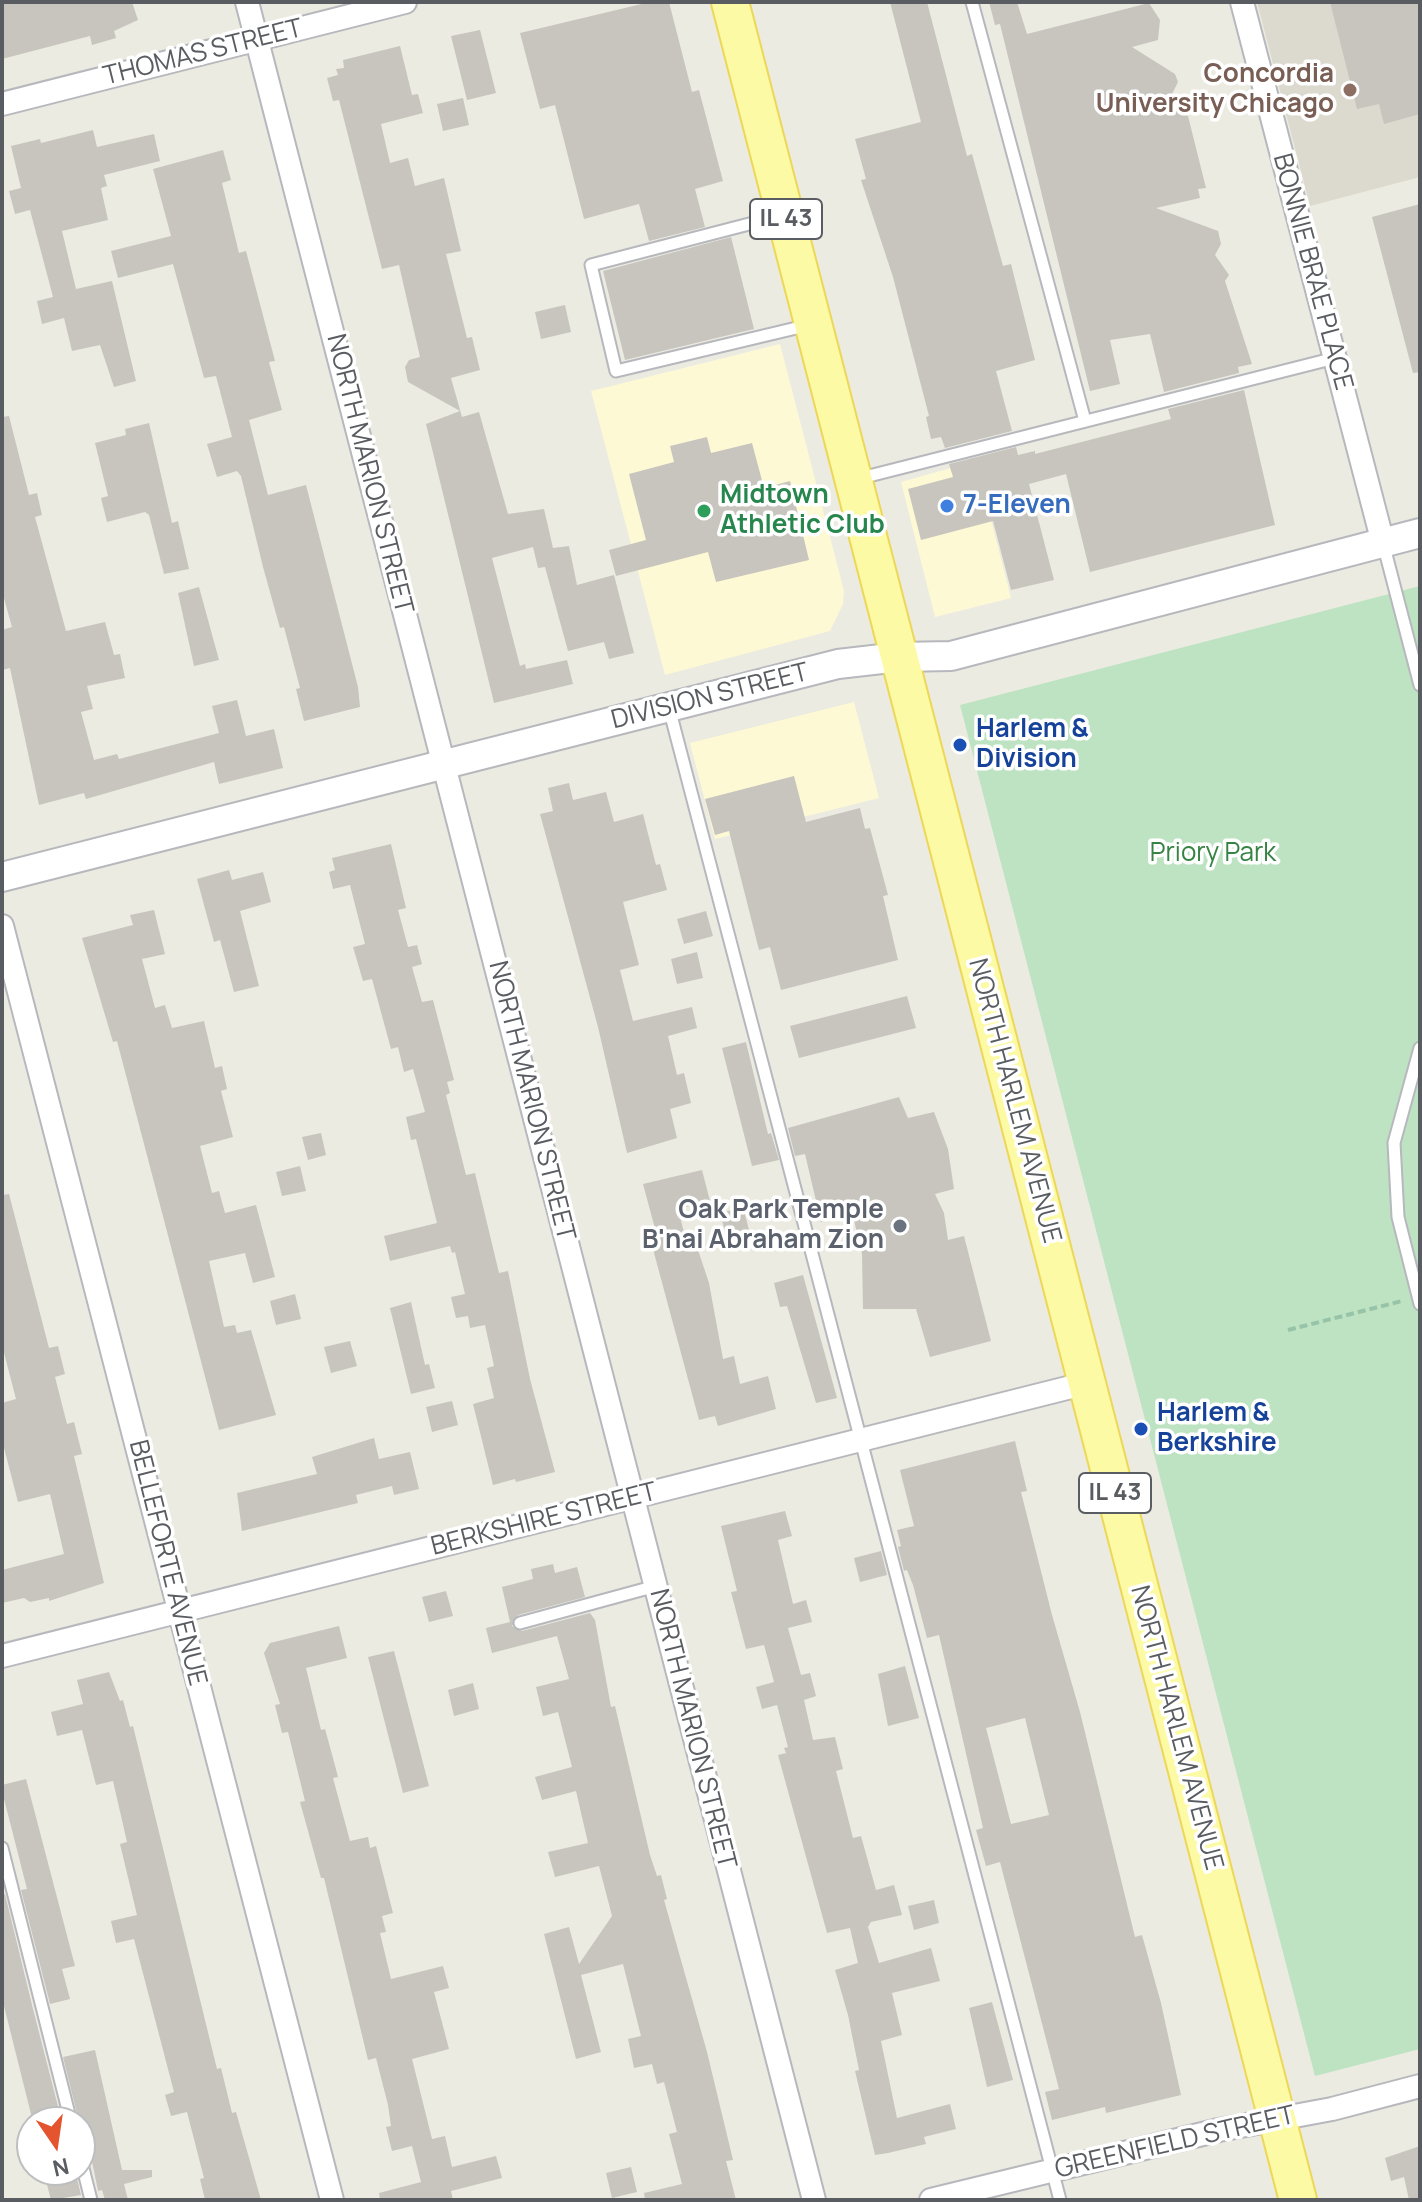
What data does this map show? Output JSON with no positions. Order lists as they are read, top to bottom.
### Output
{
  "streets": {
    "main road": ["IL 43", "NORTH HARLEM AVENUE"],
    "street": [
      "THOMAS STREET",
      "BONNIE BRAE PLACE",
      "NORTH MARION STREET",
      "DIVISION STREET",
      "BERKSHIRE STREET",
      "BELLEFORTE AVENUE",
      "GREENFIELD STREET"
    ]
  },
  "crossings": [
    ["THOMAS STREET", "NORTH MARION STREET"],
    ["BONNIE BRAE PLACE", "DIVISION STREET"],
    ["NORTH MARION STREET", "DIVISION STREET"],
    ["NORTH MARION STREET", "BERKSHIRE STREET"],
    ["DIVISION STREET", "NORTH HARLEM AVENUE"],
    ["NORTH HARLEM AVENUE", "BERKSHIRE STREET"],
    ["NORTH HARLEM AVENUE", "GREENFIELD STREET"],
    ["BERKSHIRE STREET", "BELLEFORTE AVENUE"]
  ],
  "parks": ["Priory Park"],
  "places": [
    "Concordia University Chicago",
    "7-Eleven",
    "Midtown Athletic Club",
    "Harlem & Division",
    "Oak Park Temple B'nai Abraham Zion",
    "Harlem & Berkshire"
  ],
  "north": "bottom"
}
